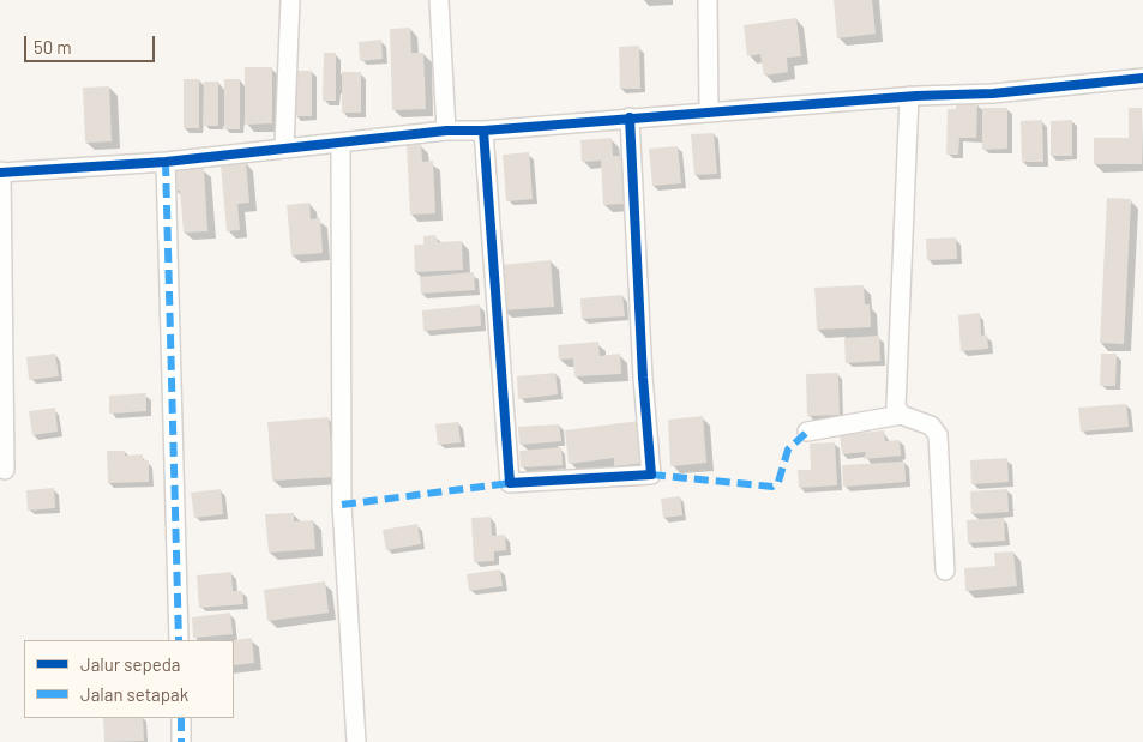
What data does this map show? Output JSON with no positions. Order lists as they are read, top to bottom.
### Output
{
  "legend": ["Jalur sepeda", "Jalan setapak"],
  "scale_bar": "50 m"
}
